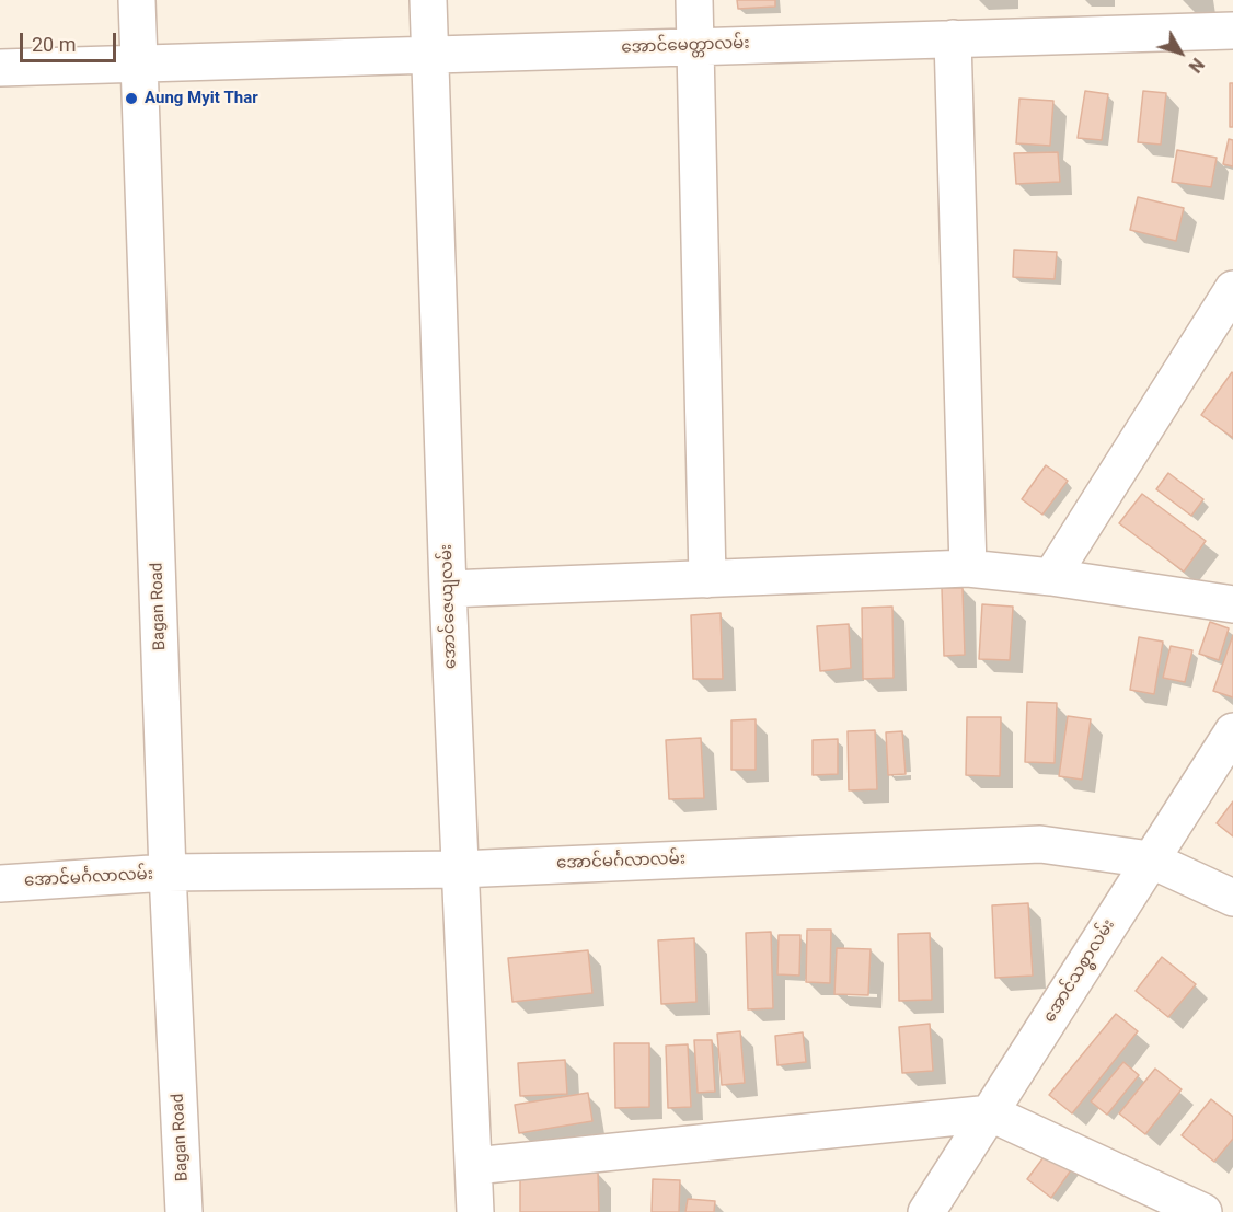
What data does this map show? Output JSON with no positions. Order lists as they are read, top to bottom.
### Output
{
  "streets": {
    "street": [
      "အောင်မေတ္တာလမ်း",
      "Bagan Road",
      "အောင်ဇေယျလမ်း",
      "အောင်မင်္ဂလာလမ်း",
      "အောင်သစ္စာလမ်း"
    ]
  },
  "crossings": [
    ["အောင်မေတ္တာလမ်း", "Bagan Road"],
    ["အောင်မေတ္တာလမ်း", "အောင်ဇေယျလမ်း"],
    ["Bagan Road", "အောင်မင်္ဂလာလမ်း"],
    ["အောင်ဇေယျလမ်း", "အောင်မင်္ဂလာလမ်း"],
    ["အောင်မင်္ဂလာလမ်း", "အောင်သစ္စာလမ်း"]
  ],
  "places": ["Aung Myit Thar"],
  "scale_bar": "20 m",
  "north": "bottom right"
}
